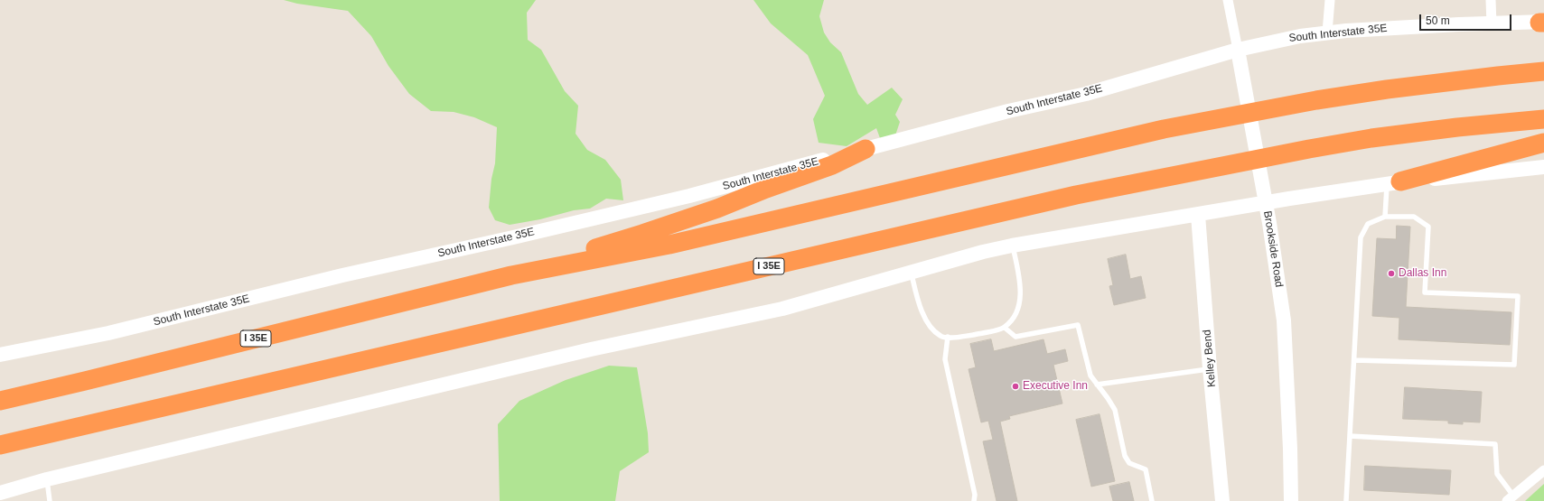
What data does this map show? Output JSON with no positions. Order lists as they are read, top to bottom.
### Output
{
  "streets": {
    "highway": ["I 35E"],
    "main road": ["South Interstate 35E", "Brookside Road", "Kelley Bend"]
  },
  "crossings": [
    ["South Interstate 35E", "Brookside Road"]
  ],
  "places": ["Dallas Inn", "Executive Inn"],
  "scale_bar": "50 m"
}
